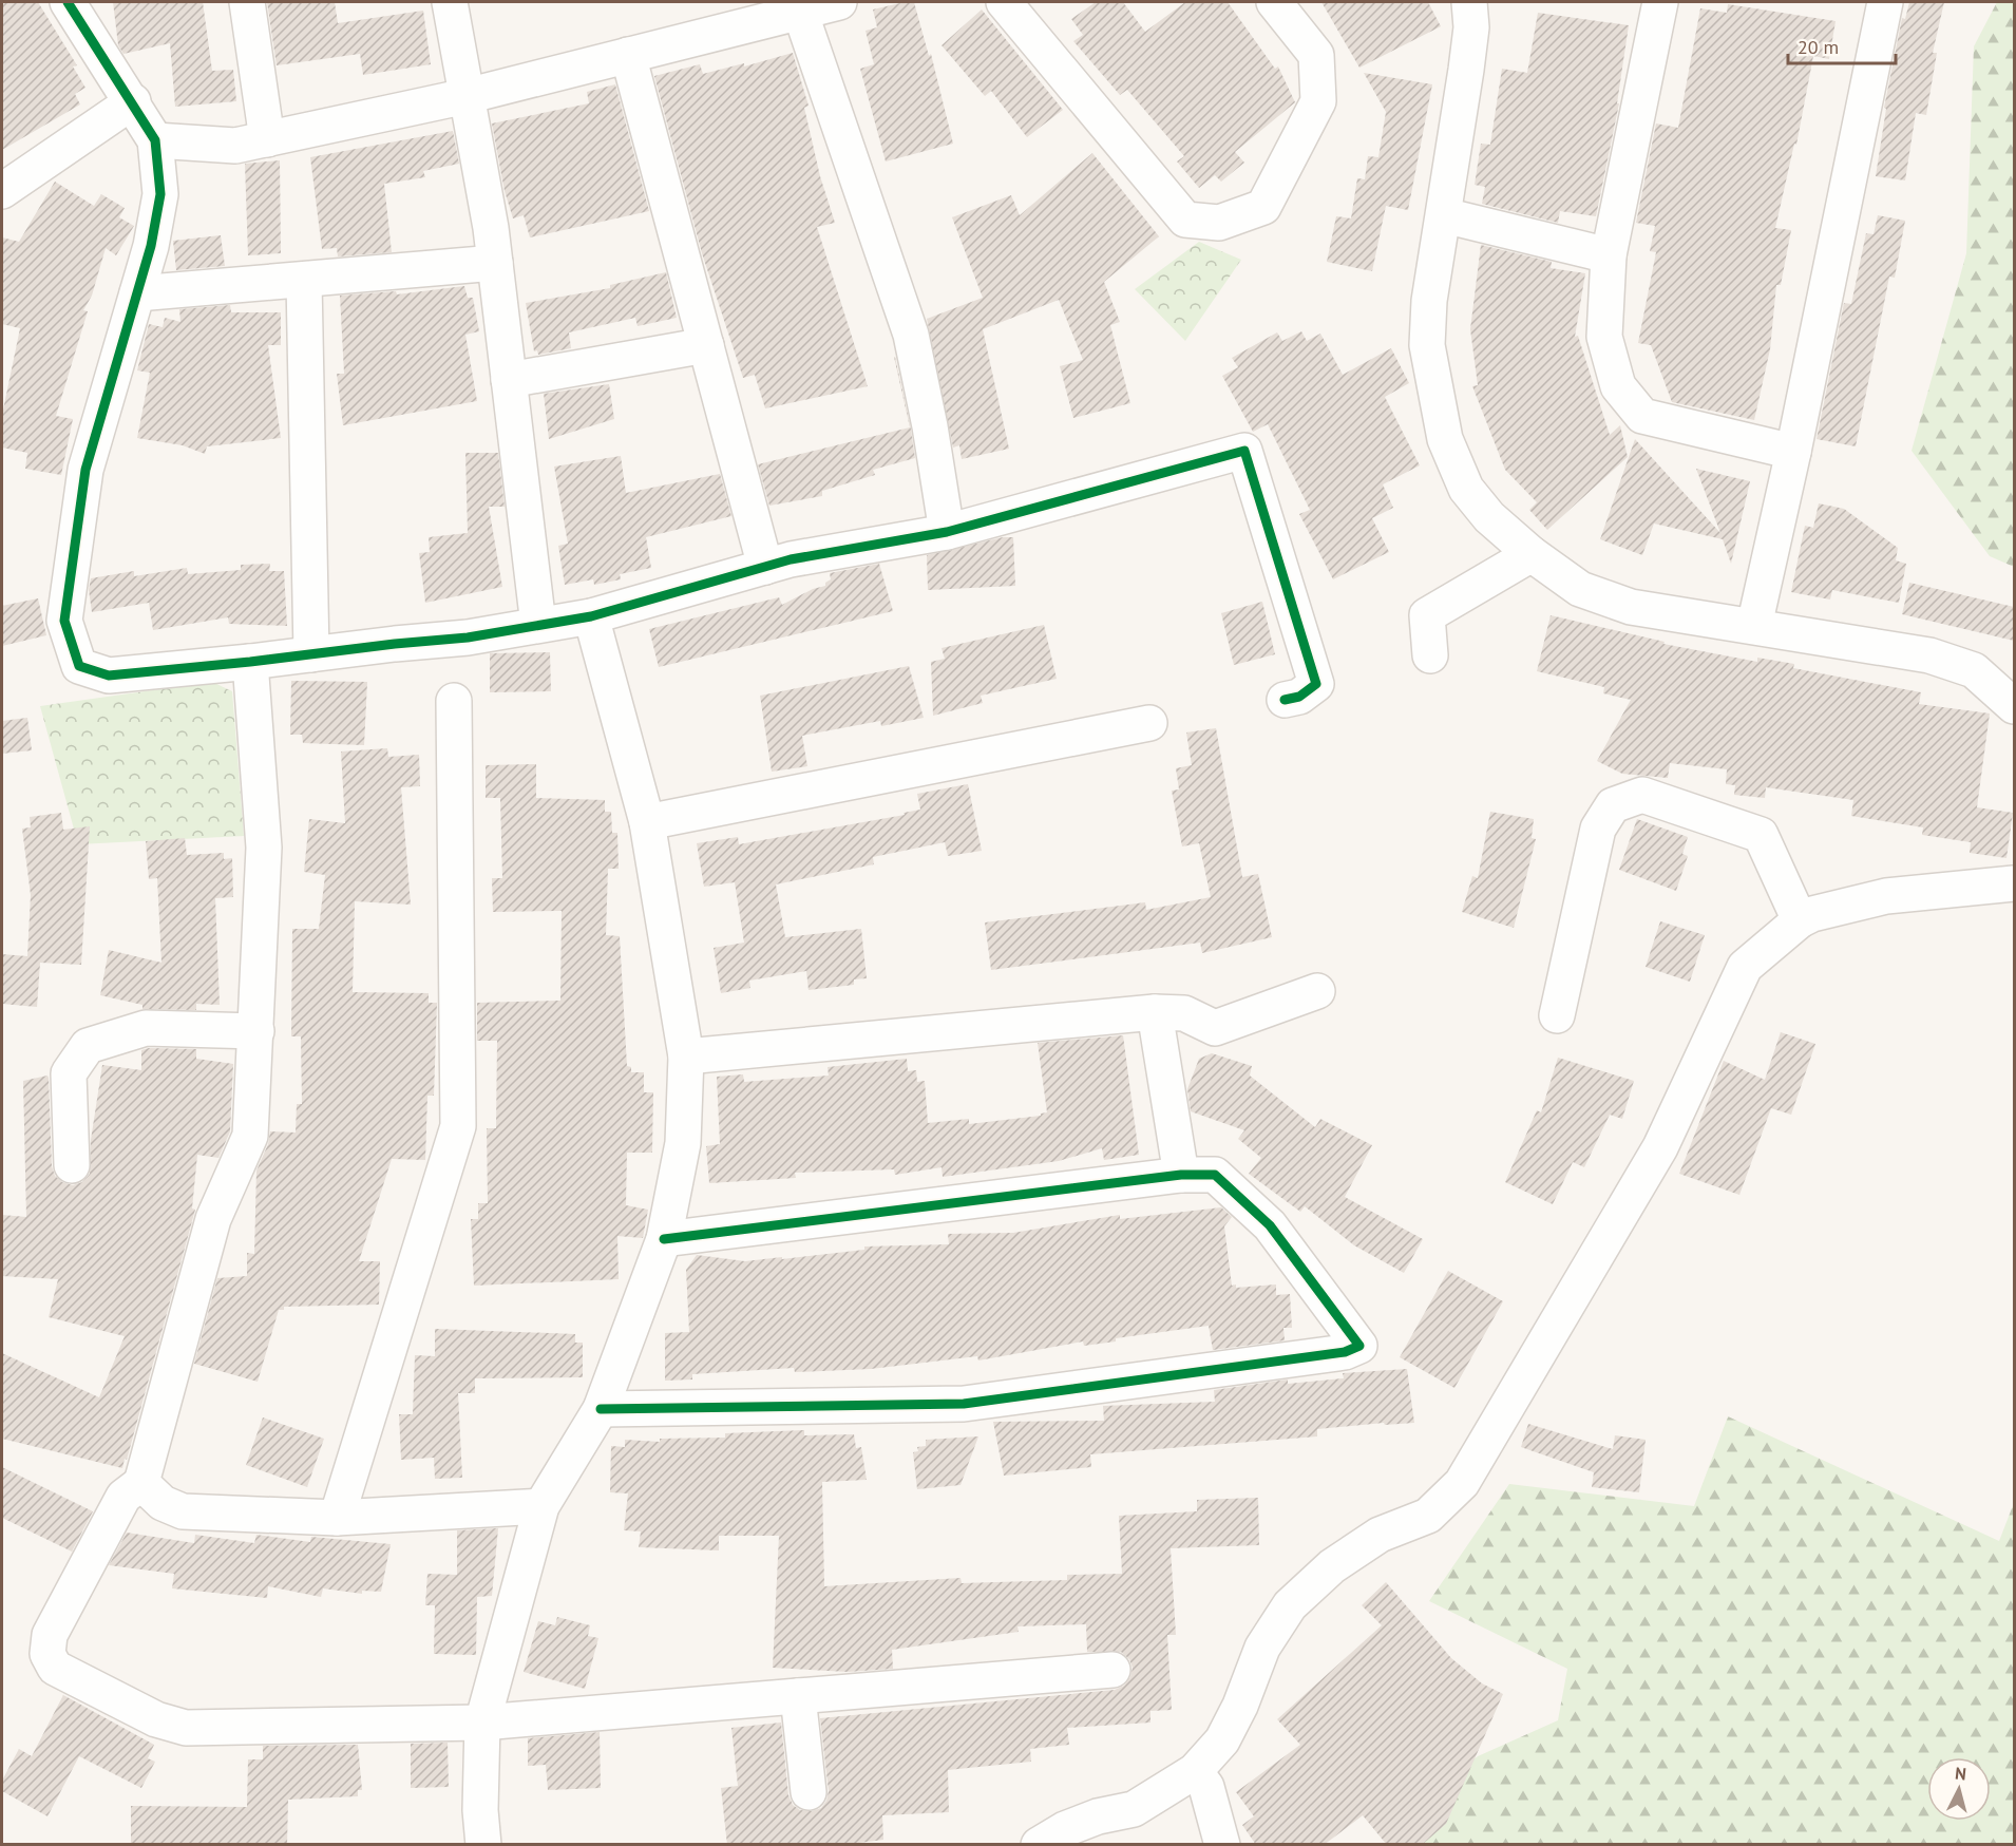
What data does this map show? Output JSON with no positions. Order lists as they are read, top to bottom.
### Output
{
  "scale_bar": "20 m",
  "north": "top"
}
